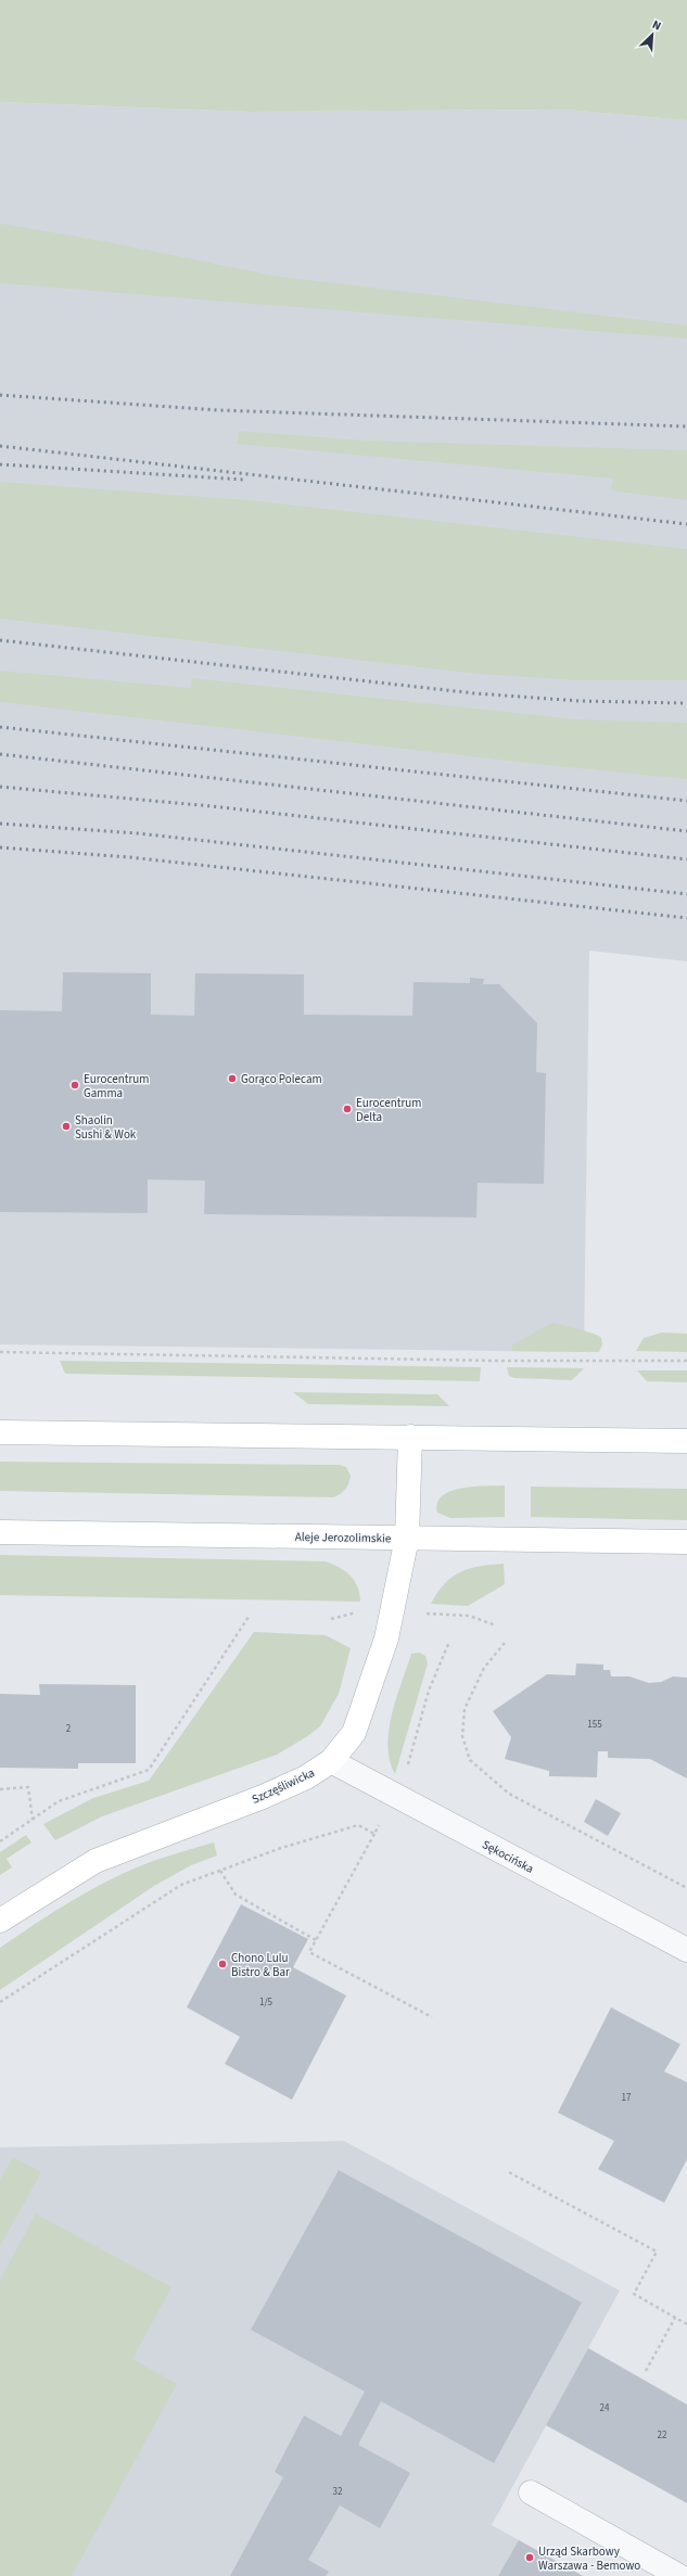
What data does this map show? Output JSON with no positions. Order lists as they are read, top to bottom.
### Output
{
  "streets": {
    "main road": ["Aleje Jerozolimskie", "Szczęśliwicka"],
    "street": ["Sękocińska"]
  },
  "crossings": [
    ["Aleje Jerozolimskie", "Szczęśliwicka"],
    ["Szczęśliwicka", "Sękocińska"]
  ],
  "places": [
    "Gorąco Polecam",
    "Eurocentrum Gamma",
    "Eurocentrum Delta",
    "Shaolin Sushi & Wok",
    "Chono Lulu Bistro & Bar",
    "Urząd Skarbowy Warszawa - Bemowo"
  ],
  "house_numbers": [
    "155",
    "2",
    "1/5",
    "17",
    "24",
    "22",
    "32"
  ],
  "north": "top right"
}
